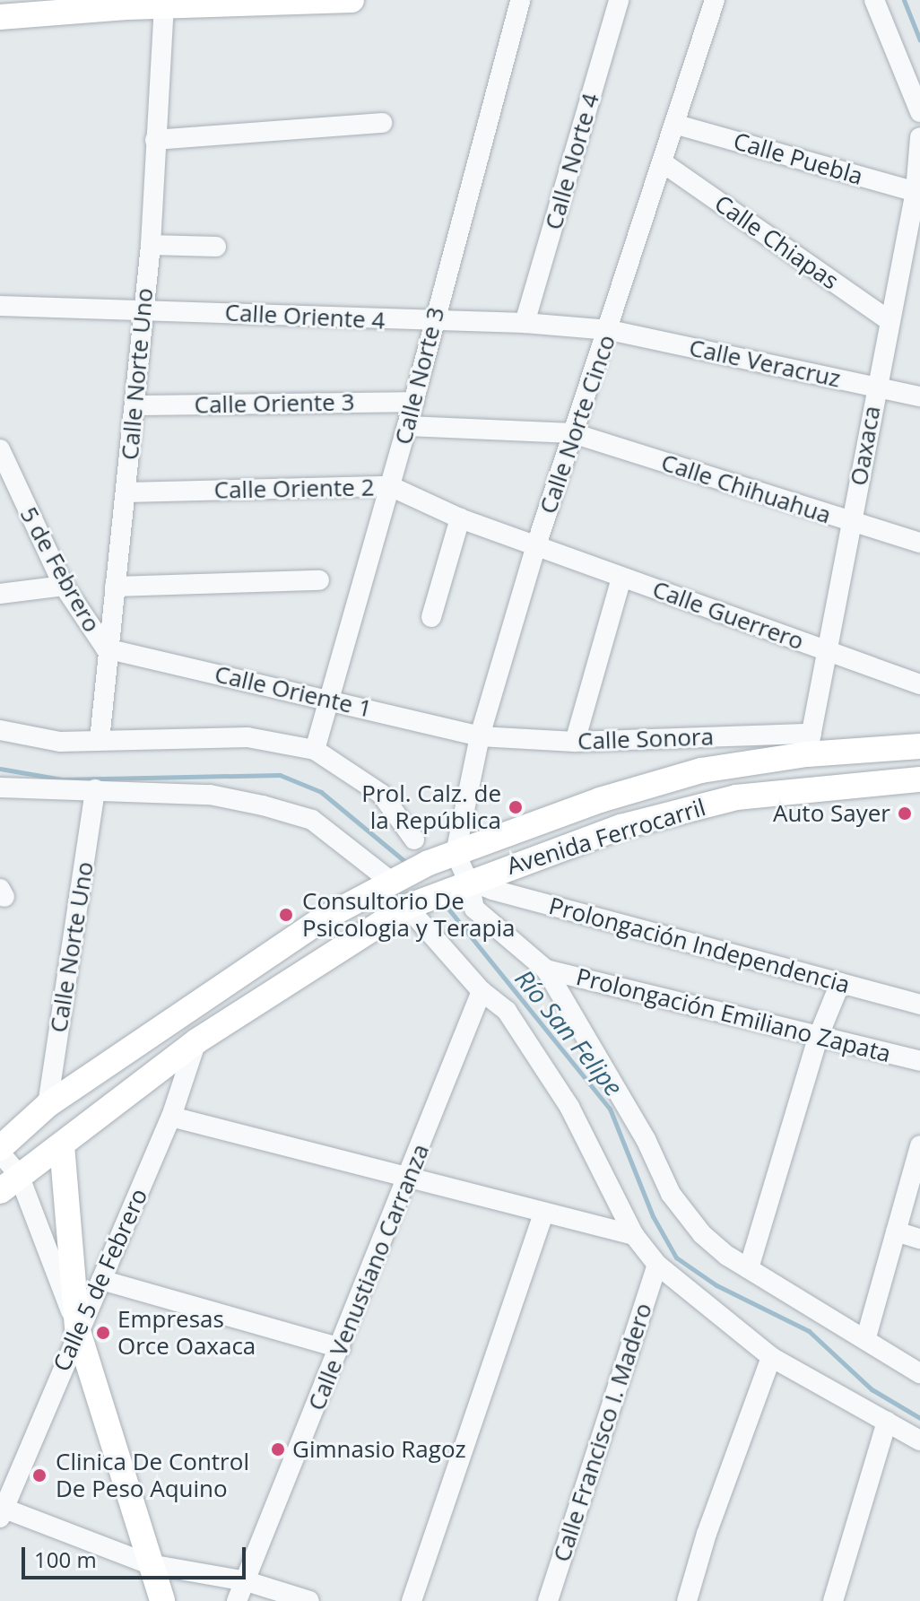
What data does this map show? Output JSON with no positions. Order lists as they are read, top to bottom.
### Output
{
  "streets": {
    "main road": ["Avenida Ferrocarril"],
    "street": [
      "Calle Puebla",
      "Calle Norte 4",
      "Calle Chiapas",
      "Calle Oriente 4",
      "Calle Veracruz",
      "Calle Norte Uno",
      "Calle Norte 3",
      "Calle Oriente 3",
      "Calle Norte Cinco",
      "Oaxaca",
      "Calle Oriente 2",
      "Calle Chihuahua",
      "5 de Febrero",
      "Calle Guerrero",
      "Calle Oriente 1",
      "Calle Sonora",
      "Prolongación Independencia",
      "Prolongación Emiliano Zapata",
      "Calle Venustiano Carranza",
      "Calle 5 de Febrero",
      "Calle Francisco I. Madero"
    ]
  },
  "crossings": [
    ["Calle Puebla", "Calle Norte Cinco"],
    ["Calle Puebla", "Oaxaca"],
    ["Calle Norte 4", "Calle Oriente 4"],
    ["Calle Chiapas", "Calle Norte Cinco"],
    ["Calle Chiapas", "Oaxaca"],
    ["Calle Oriente 4", "Calle Veracruz"],
    ["Calle Oriente 4", "Calle Norte Uno"],
    ["Calle Oriente 4", "Calle Norte 3"],
    ["Calle Oriente 4", "Calle Norte Cinco"],
    ["Calle Veracruz", "Calle Norte Cinco"],
    ["Calle Veracruz", "Oaxaca"],
    ["Calle Norte Uno", "Calle Oriente 3"],
    ["Calle Norte Uno", "Calle Oriente 2"],
    ["Calle Norte Uno", "5 de Febrero"],
    ["Calle Norte Uno", "Calle Oriente 1"],
    ["Calle Norte Uno", "Avenida Ferrocarril"],
    ["Calle Norte 3", "Calle Oriente 3"],
    ["Calle Norte 3", "Calle Oriente 2"],
    ["Calle Norte 3", "Calle Chihuahua"],
    ["Calle Norte 3", "Calle Oriente 1"],
    ["Calle Norte Cinco", "Calle Oriente 2"],
    ["Calle Norte Cinco", "Calle Chihuahua"],
    ["Calle Norte Cinco", "Calle Guerrero"],
    ["Calle Norte Cinco", "Calle Oriente 1"],
    ["Calle Norte Cinco", "Calle Sonora"],
    ["Calle Norte Cinco", "Avenida Ferrocarril"],
    ["Oaxaca", "Calle Chihuahua"],
    ["Oaxaca", "Calle Guerrero"],
    ["Oaxaca", "Calle Sonora"],
    ["Oaxaca", "Avenida Ferrocarril"],
    ["Calle Oriente 2", "Calle Guerrero"],
    ["5 de Febrero", "Calle Oriente 1"],
    ["Calle Oriente 1", "Calle Sonora"],
    ["Calle Sonora", "Avenida Ferrocarril"],
    ["Avenida Ferrocarril", "Prolongación Independencia"],
    ["Avenida Ferrocarril", "Calle 5 de Febrero"]
  ],
  "water": ["Río San Felipe"],
  "places": [
    "Prol. Calz. de la República",
    "Auto Sayer",
    "Consultorio De Psicologia y Terapia",
    "Empresas Orce Oaxaca",
    "Gimnasio Ragoz",
    "Clinica De Control De Peso Aquino"
  ],
  "scale_bar": "100 m"
}
